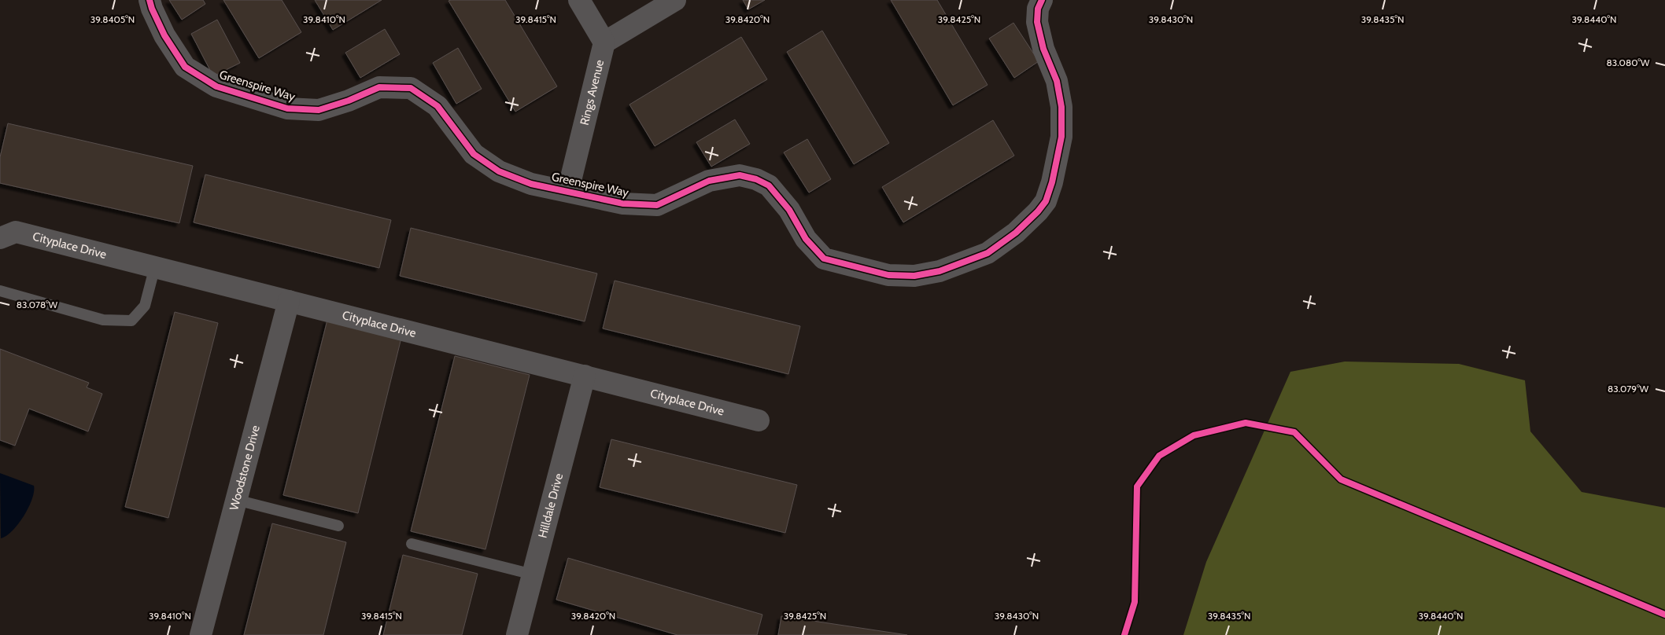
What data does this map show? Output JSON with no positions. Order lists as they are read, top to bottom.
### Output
{
  "streets": {
    "street": [
      "Greenspire Way",
      "Rings Avenue",
      "Cityplace Drive",
      "Woodstone Drive",
      "Hilldale Drive"
    ]
  },
  "crossings": [
    ["Greenspire Way", "Rings Avenue"],
    ["Cityplace Drive", "Woodstone Drive"],
    ["Cityplace Drive", "Hilldale Drive"]
  ],
  "coordinates": [
    "39.8410°N",
    "39.8415°N",
    "39.8420°N",
    "39.8425°N",
    "39.8430°N",
    "39.8440°N",
    "39.8405°N",
    "39.8435°N",
    "83.080°W",
    "83.078°W",
    "83.079°W"
  ]
}
